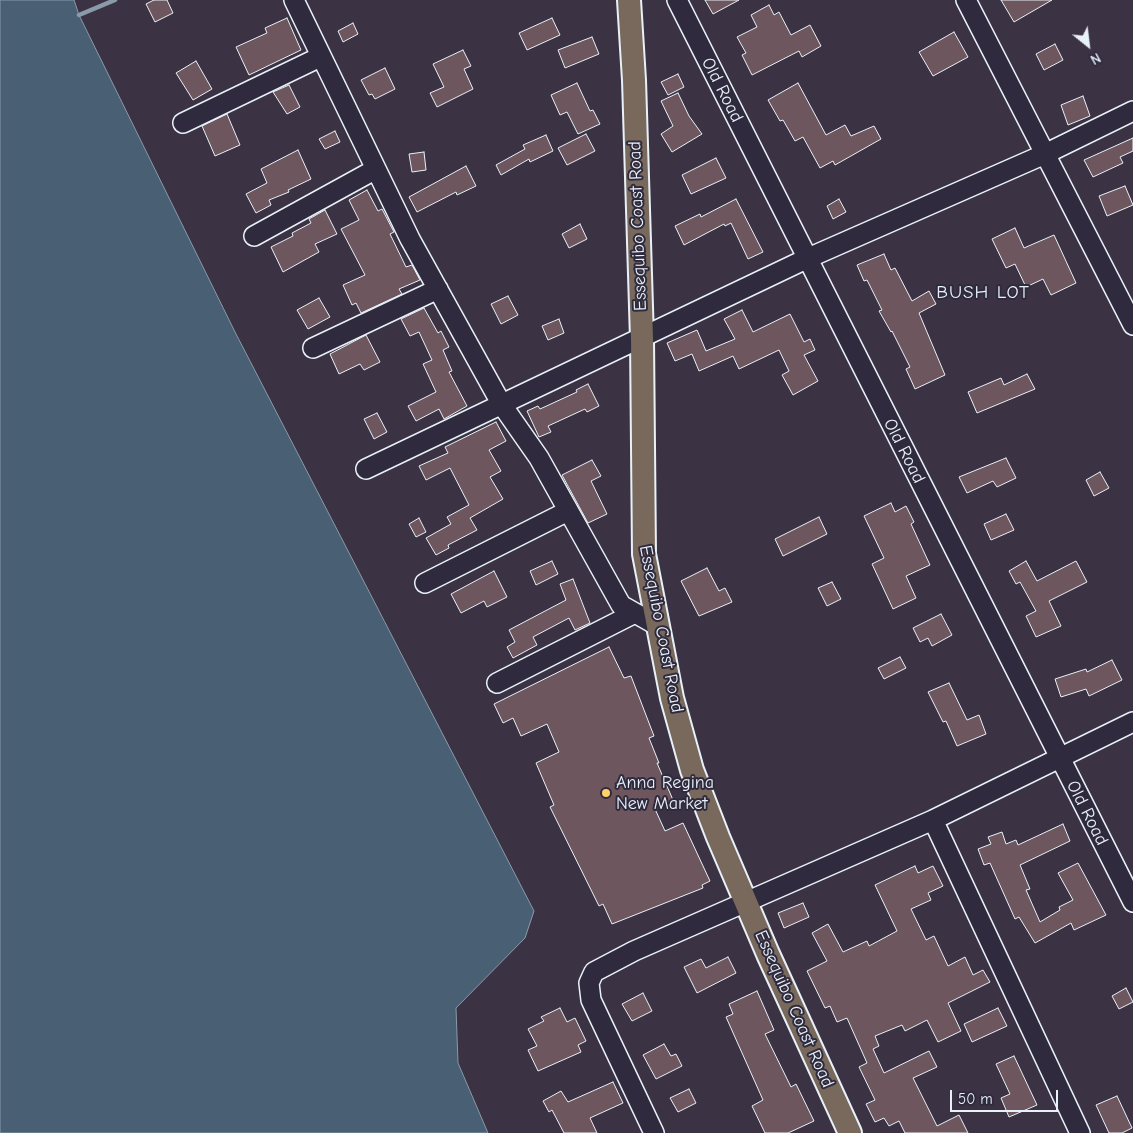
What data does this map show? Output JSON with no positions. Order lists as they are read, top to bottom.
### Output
{
  "streets": {
    "main road": ["Essequibo Coast Road"],
    "street": ["Old Road"]
  },
  "districts": ["BUSH LOT"],
  "places": ["Anna Regina New Market"],
  "scale_bar": "50 m",
  "north": "bottom right"
}
